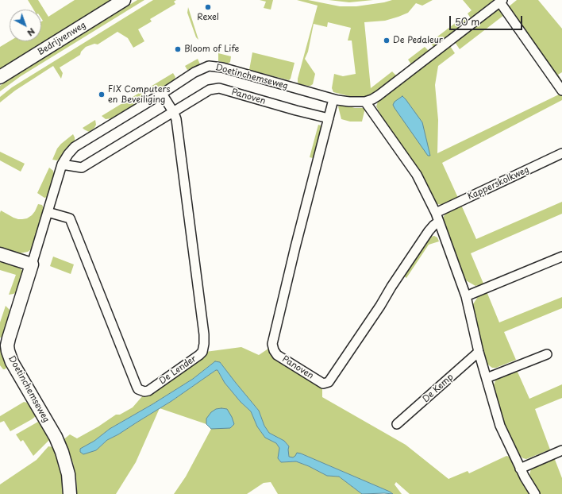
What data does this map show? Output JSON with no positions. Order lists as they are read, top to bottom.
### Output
{
  "streets": {
    "street": [
      "Bedrijvenweg",
      "Doetinchemseweg",
      "Panoven",
      "Kapperskolkweg",
      "De Lender",
      "De Kemp"
    ]
  },
  "crossings": [
    ["Doetinchemseweg", "Panoven"],
    ["Doetinchemseweg", "De Lender"],
    ["Panoven", "De Lender"]
  ],
  "places": [
    "Rexel",
    "De Pedaleur",
    "Bloom of Life",
    "FIX Computers en Beveiliging"
  ],
  "scale_bar": "50 m",
  "north": "bottom right"
}
